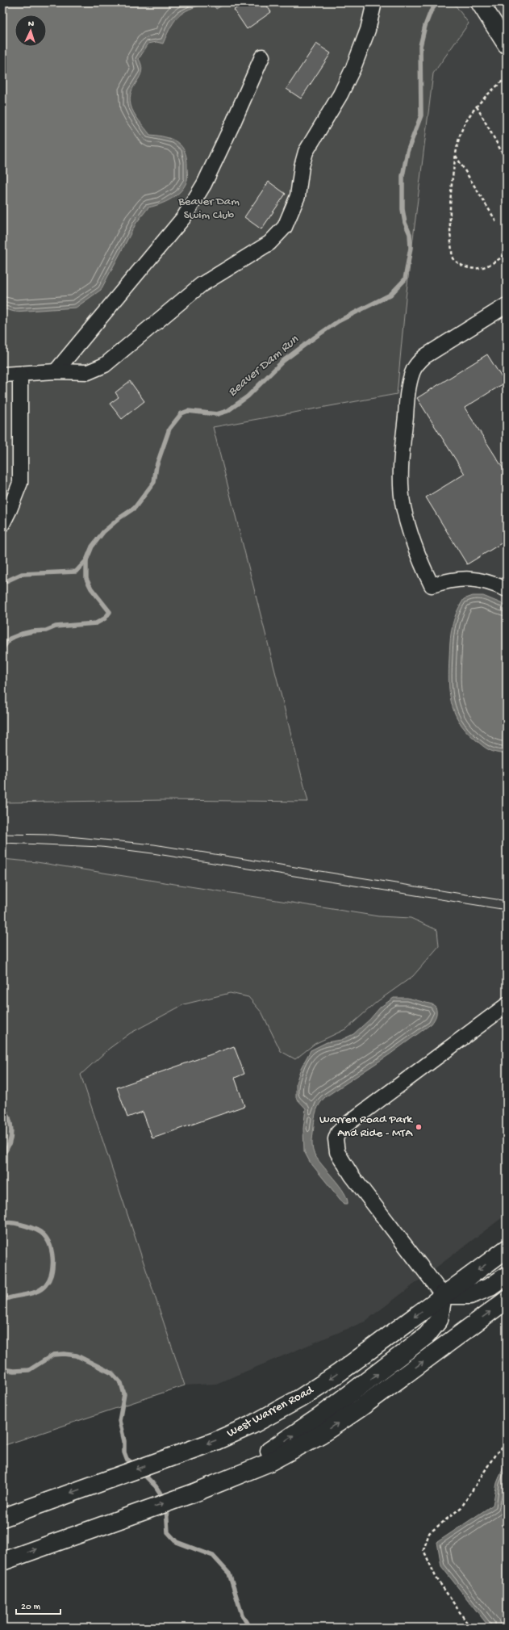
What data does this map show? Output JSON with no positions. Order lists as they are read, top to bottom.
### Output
{
  "streets": {
    "main road": ["West Warren Road"]
  },
  "water": ["Beaver Dam Run"],
  "parks": ["Beaver Dam Swim Club"],
  "places": ["Warren Road Park And Ride - MTA"],
  "scale_bar": "20 m",
  "north": "top"
}
